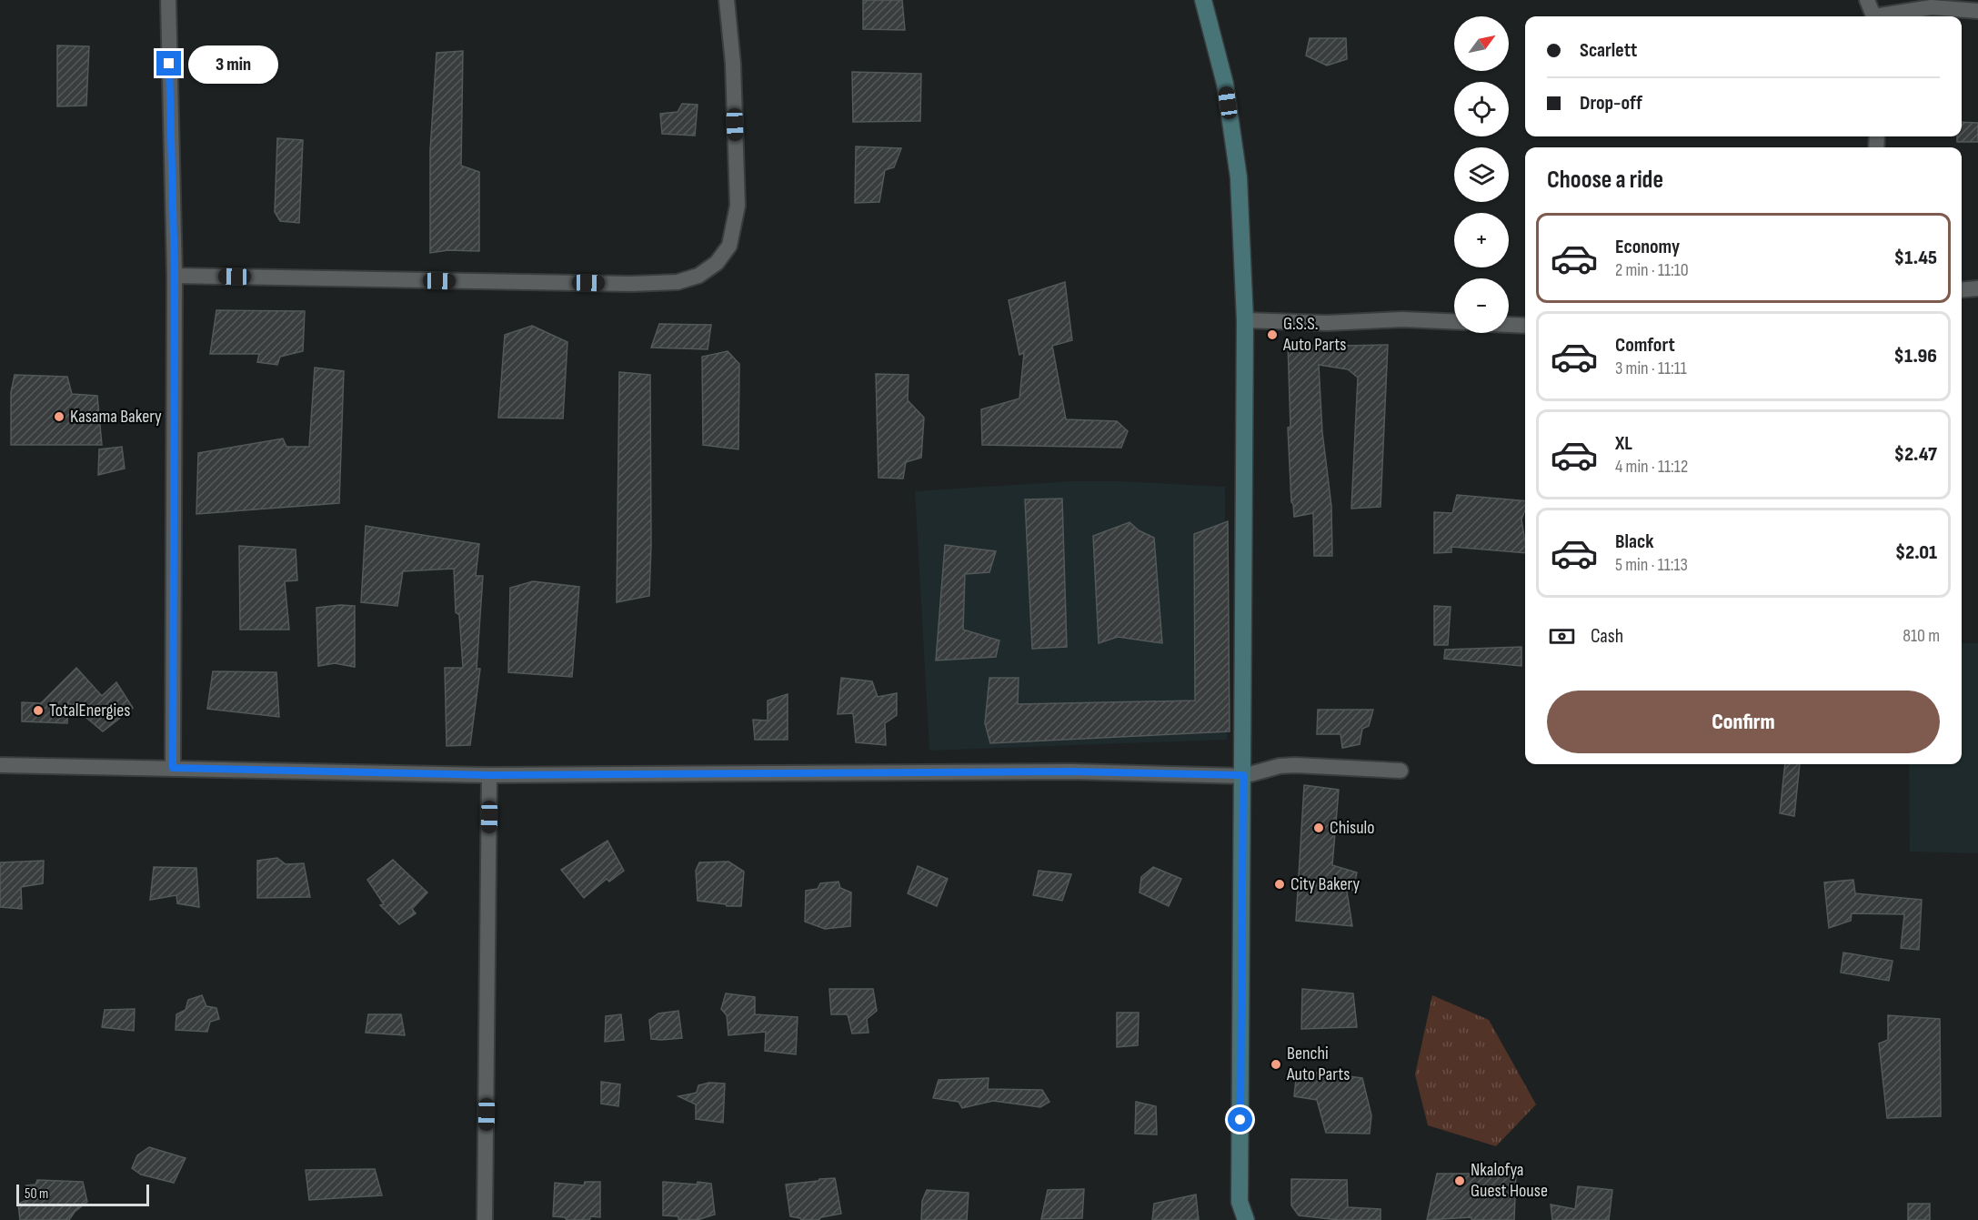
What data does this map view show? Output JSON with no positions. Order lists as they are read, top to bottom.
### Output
{
  "places": [
    "G.S.S. Auto Parts",
    "Kasama Bakery",
    "TotalEnergies",
    "Chisulo",
    "City Bakery",
    "Benchi Auto Parts",
    "Nkalofya Guest House"
  ],
  "scale_bar": "50 m",
  "north": "top right",
  "page": {
    "map_buttons": ["+", "−"],
    "banner": ["Scarlett", "Drop-off"],
    "bubble": "3 min",
    "heading": "Choose a ride",
    "list": [
      {
        "name": "Economy",
        "note": "2 min · 11:10",
        "value": "$1.45"
      },
      {
        "name": "Comfort",
        "note": "3 min · 11:11",
        "value": "$1.96"
      },
      {
        "name": "XL",
        "note": "4 min · 11:12",
        "value": "$2.47"
      },
      {
        "name": "Black",
        "note": "5 min · 11:13",
        "value": "$2.01"
      }
    ],
    "pay": ["Cash", "810 m"],
    "buttons": "Confirm",
    "scale": "50 m"
  }
}
